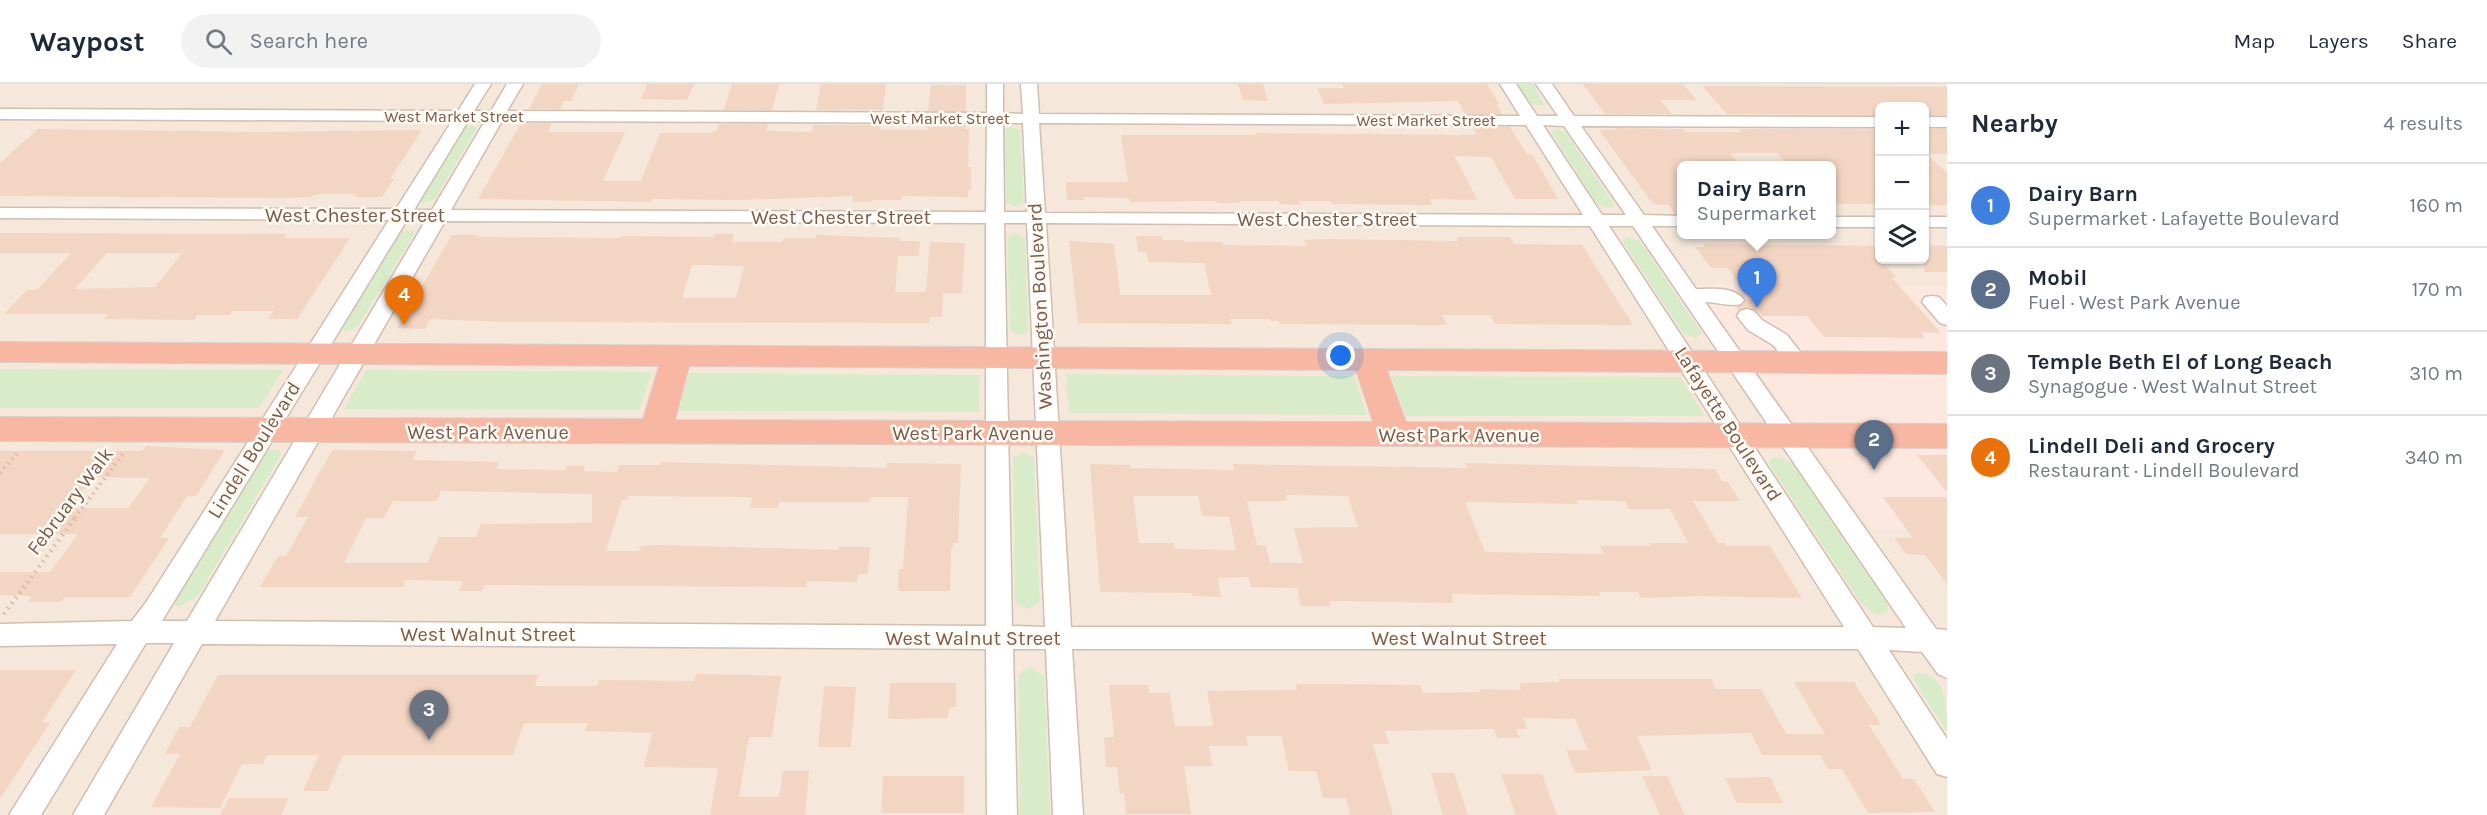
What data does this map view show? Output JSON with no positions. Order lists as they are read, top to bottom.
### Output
{
  "streets": {
    "highway": ["West Park Avenue"],
    "street": [
      "West Market Street",
      "West Chester Street",
      "Washington Boulevard",
      "Lafayette Boulevard",
      "Lindell Boulevard",
      "West Walnut Street"
    ],
    "path": ["February Walk"]
  },
  "crossings": [
    ["West Market Street", "Washington Boulevard"],
    ["West Market Street", "Lafayette Boulevard"],
    ["West Market Street", "Lindell Boulevard"],
    ["West Chester Street", "Washington Boulevard"],
    ["West Chester Street", "Lafayette Boulevard"],
    ["West Chester Street", "Lindell Boulevard"],
    ["Washington Boulevard", "West Park Avenue"],
    ["Washington Boulevard", "West Walnut Street"],
    ["Lafayette Boulevard", "West Park Avenue"],
    ["Lafayette Boulevard", "West Walnut Street"],
    ["West Park Avenue", "Lindell Boulevard"],
    ["West Park Avenue", "February Walk"],
    ["Lindell Boulevard", "West Walnut Street"]
  ],
  "page": {
    "header": "Waypost",
    "search": "Search here",
    "nav": ["Map", "Layers", "Share"],
    "heading": ["Nearby", "4 results"],
    "map_buttons": ["+", "−"],
    "popup": ["Dairy Barn", "Supermarket"],
    "list": [
      {
        "mark": "1",
        "name": "Dairy Barn",
        "note": "Supermarket · Lafayette Boulevard",
        "value": "160 m"
      },
      {
        "mark": "2",
        "name": "Mobil",
        "note": "Fuel · West Park Avenue",
        "value": "170 m"
      },
      {
        "mark": "3",
        "name": "Temple Beth El of Long Beach",
        "note": "Synagogue · West Walnut Street",
        "value": "310 m"
      },
      {
        "mark": "4",
        "name": "Lindell Deli and Grocery",
        "note": "Restaurant · Lindell Boulevard",
        "value": "340 m"
      }
    ],
    "pins": [
      "1",
      "4",
      "2",
      "3"
    ]
  }
}
